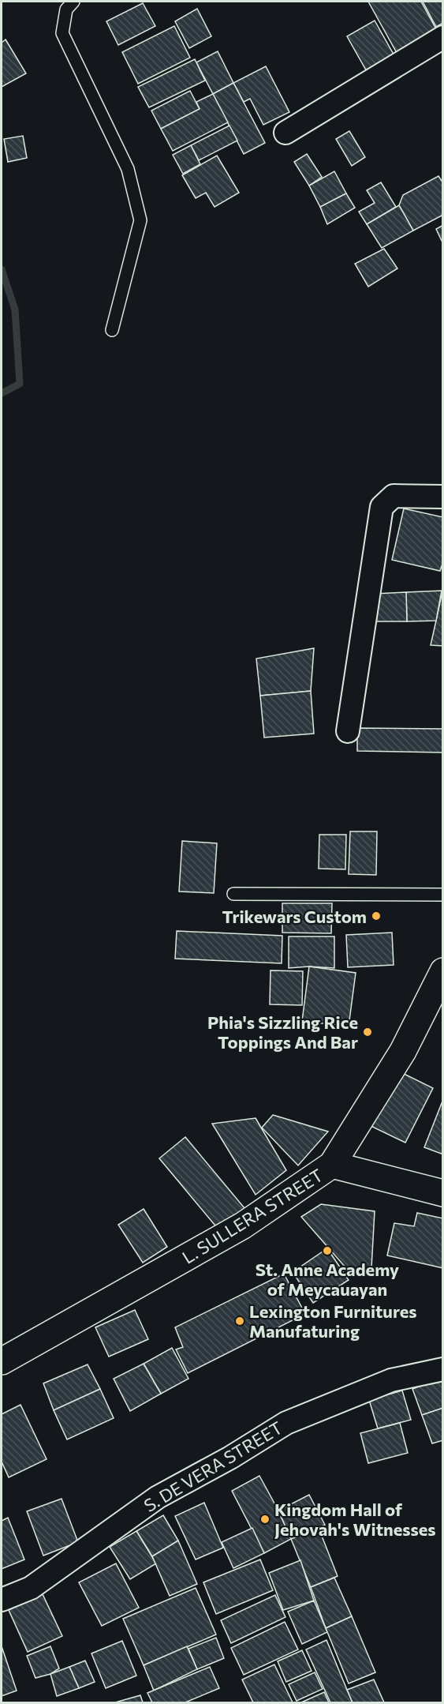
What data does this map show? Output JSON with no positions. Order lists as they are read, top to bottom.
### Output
{
  "streets": {
    "street": ["L. SULLERA STREET", "S. DE VERA STREET"]
  },
  "places": [
    "Trikewars Custom",
    "Phia's Sizzling Rice Toppings And Bar",
    "St. Anne Academy of Meycauayan",
    "Lexington Furnitures Manufaturing",
    "Kingdom Hall of Jehovah's Witnesses"
  ]
}
